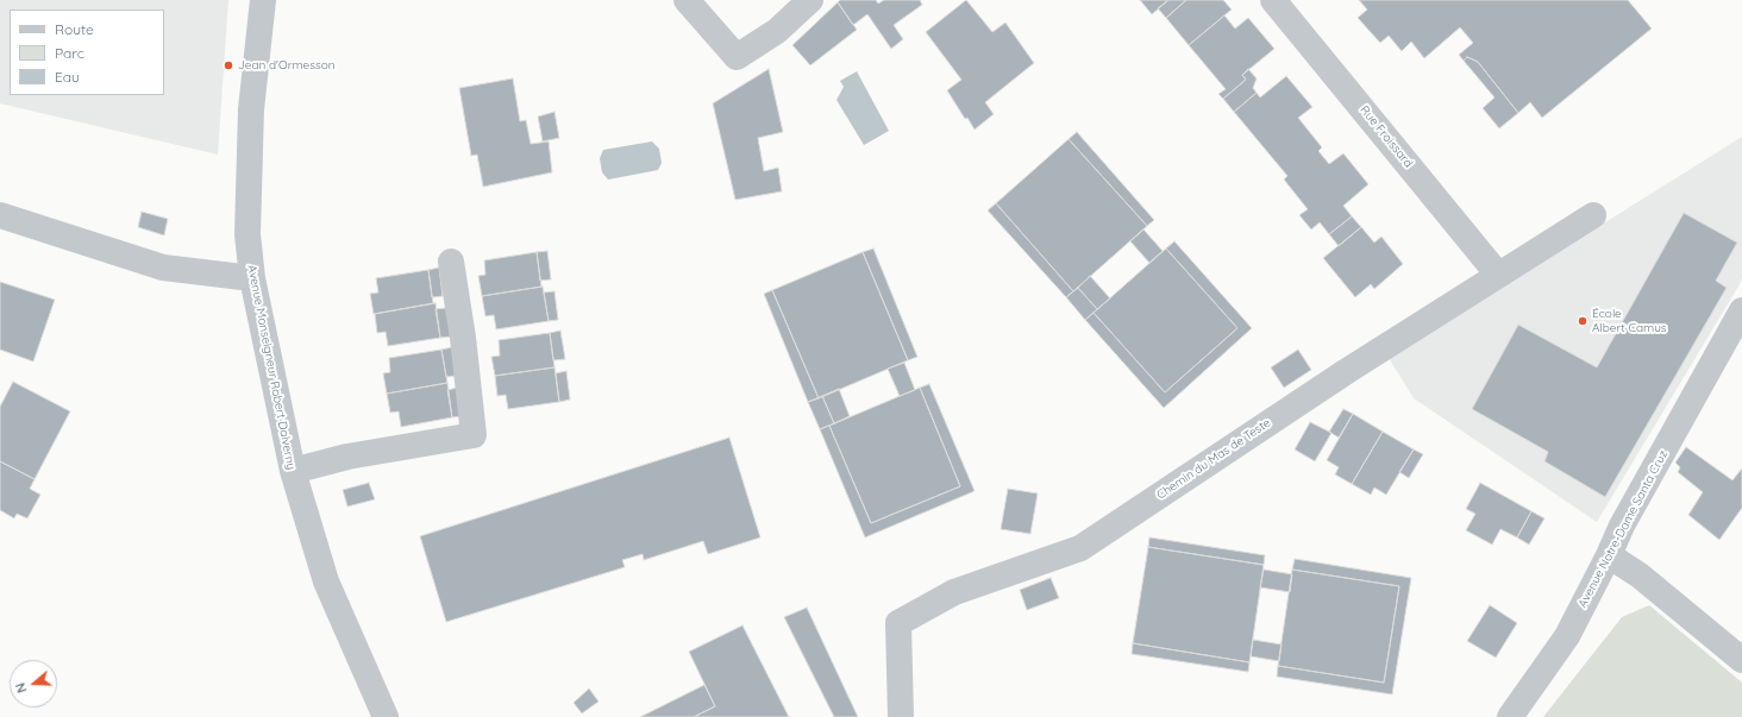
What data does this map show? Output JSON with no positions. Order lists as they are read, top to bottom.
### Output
{
  "streets": {
    "street": [
      "Rue Froissard",
      "Avenue Monseigneur Robert Dalverny",
      "Chemin du Mas de Teste",
      "Avenue Notre-Dame Santa Cruz"
    ]
  },
  "crossings": [
    ["Rue Froissard", "Chemin du Mas de Teste"]
  ],
  "places": ["Jean d'Ormesson", "École Albert Camus"],
  "legend": ["Route", "Parc", "Eau"],
  "north": "left"
}
